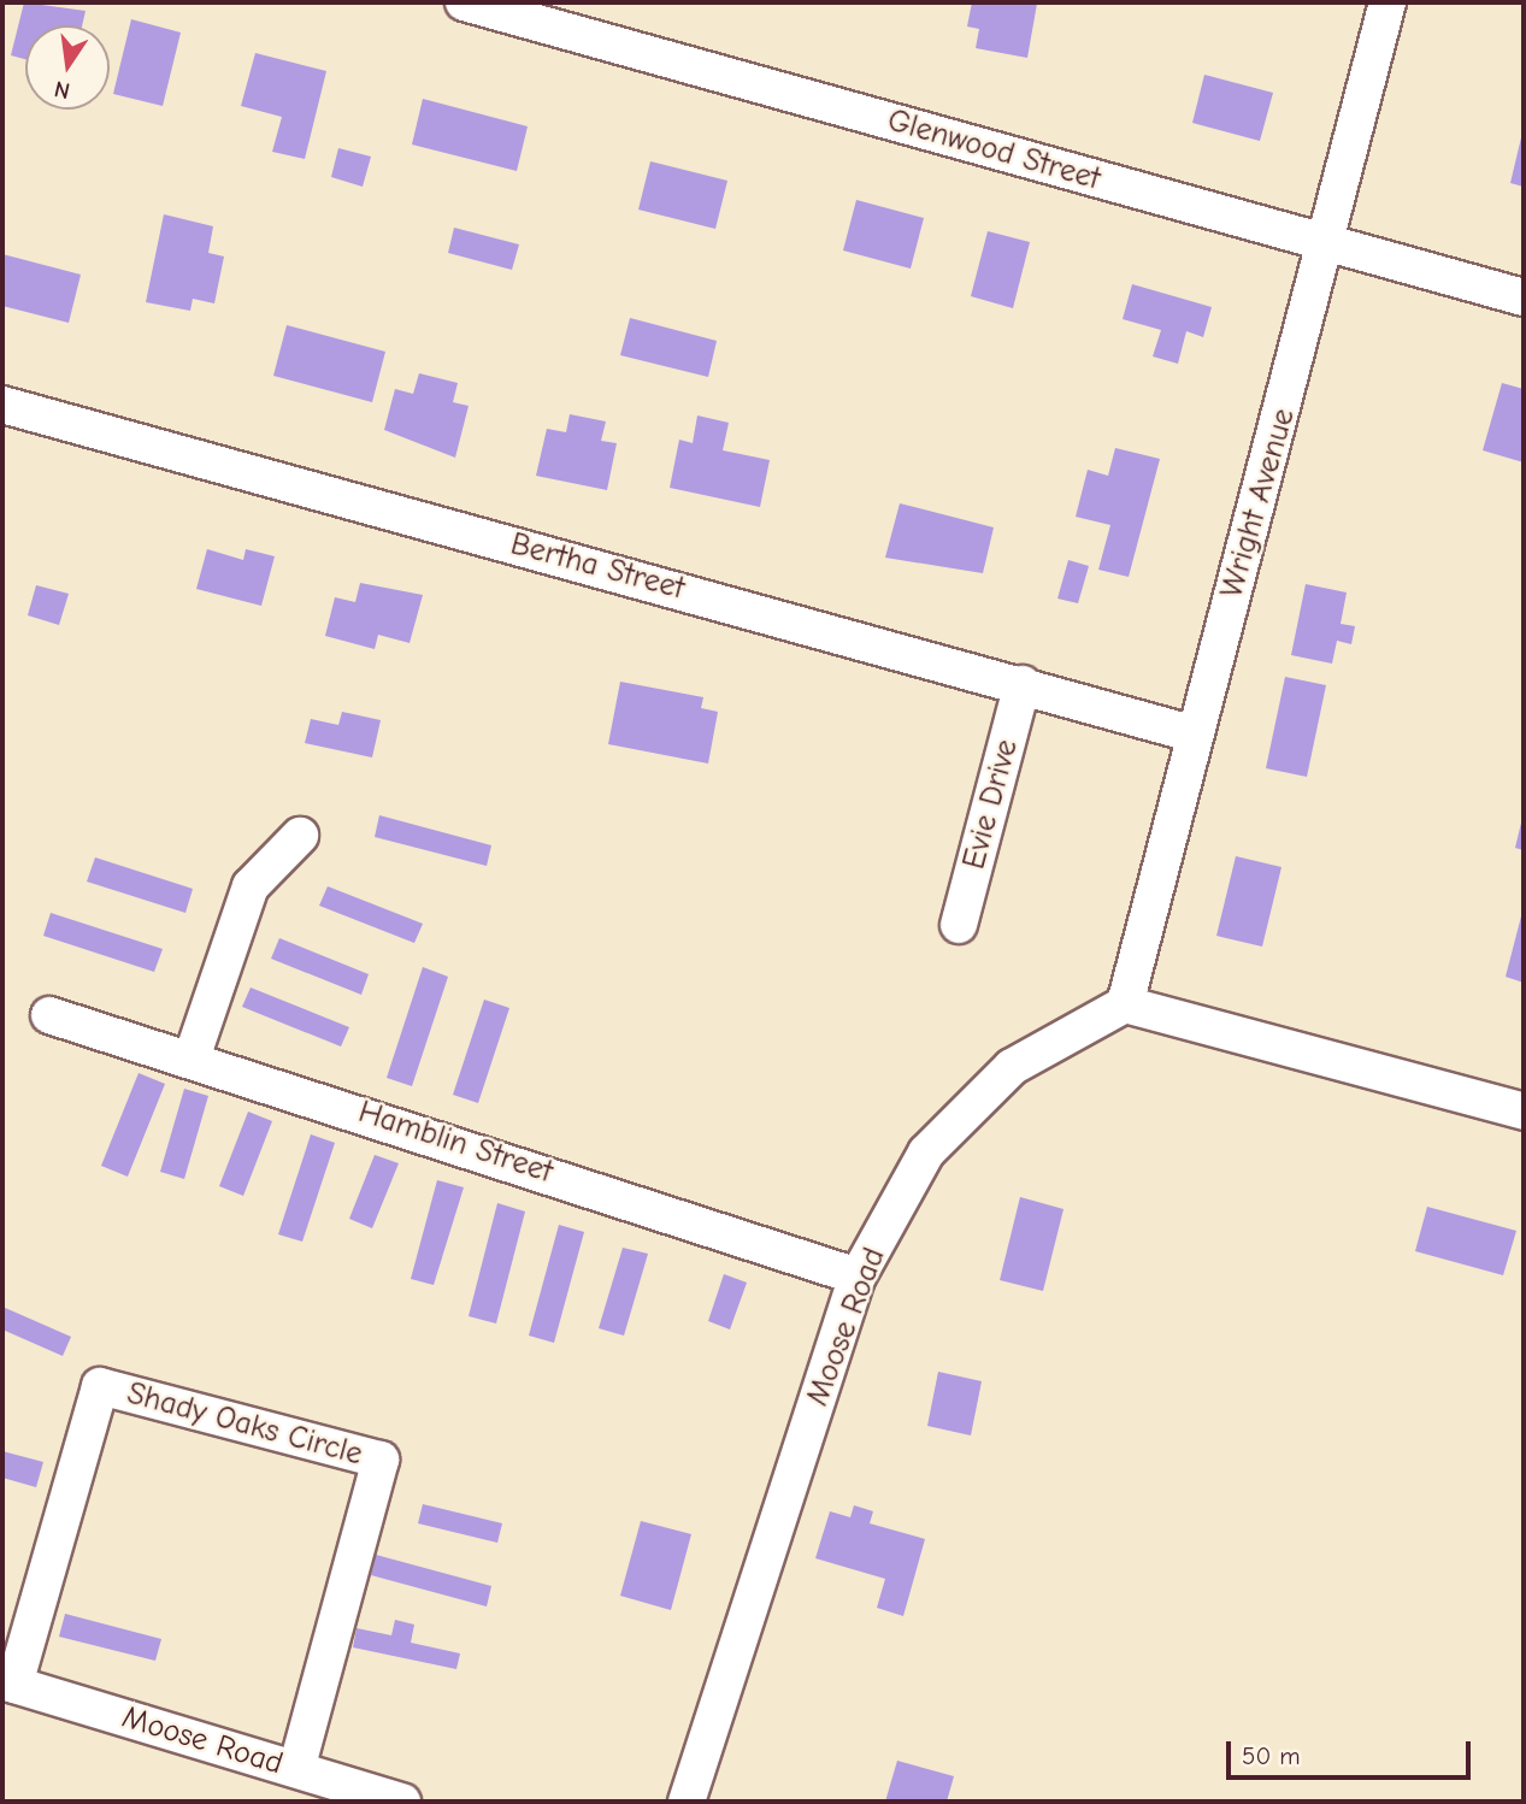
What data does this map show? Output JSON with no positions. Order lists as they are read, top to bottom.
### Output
{
  "streets": {
    "street": [
      "Glenwood Street",
      "Wright Avenue",
      "Bertha Street",
      "Evie Drive",
      "Hamblin Street",
      "Moose Road",
      "Shady Oaks Circle"
    ]
  },
  "crossings": [
    ["Glenwood Street", "Wright Avenue"],
    ["Wright Avenue", "Bertha Street"],
    ["Wright Avenue", "Moose Road"],
    ["Bertha Street", "Evie Drive"],
    ["Hamblin Street", "Moose Road"],
    ["Moose Road", "Shady Oaks Circle"]
  ],
  "scale_bar": "50 m",
  "north": "bottom"
}
